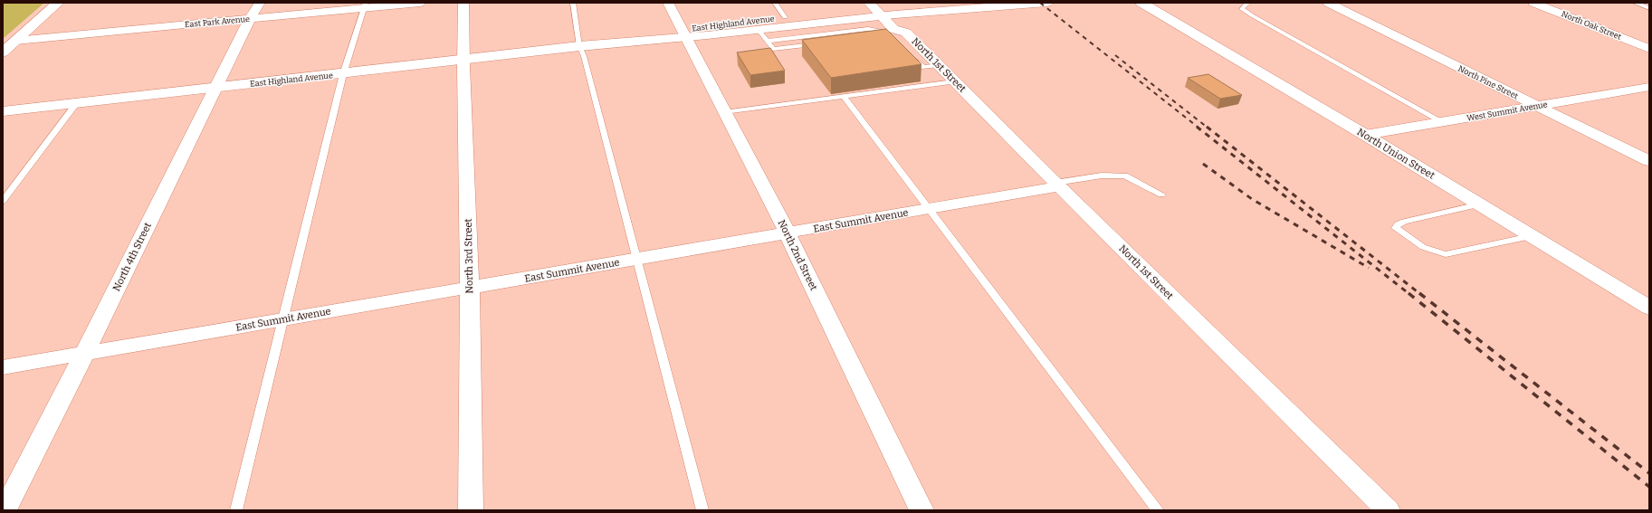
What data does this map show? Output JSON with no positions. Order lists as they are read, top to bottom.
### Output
{
  "streets": {
    "main road": ["East Highland Avenue", "North Union Street"],
    "street": [
      "East Park Avenue",
      "North Oak Street",
      "North 1st Street",
      "North Pine Street",
      "West Summit Avenue",
      "East Summit Avenue",
      "North 2nd Street",
      "North 3rd Street",
      "North 4th Street"
    ]
  },
  "crossings": [
    ["East Park Avenue", "North 4th Street"],
    ["East Highland Avenue", "North 1st Street"],
    ["East Highland Avenue", "North 2nd Street"],
    ["East Highland Avenue", "North 3rd Street"],
    ["East Highland Avenue", "North 4th Street"],
    ["North 1st Street", "East Summit Avenue"],
    ["North Pine Street", "West Summit Avenue"],
    ["West Summit Avenue", "North Union Street"],
    ["East Summit Avenue", "North 2nd Street"],
    ["East Summit Avenue", "North 3rd Street"],
    ["East Summit Avenue", "North 4th Street"]
  ]
}
